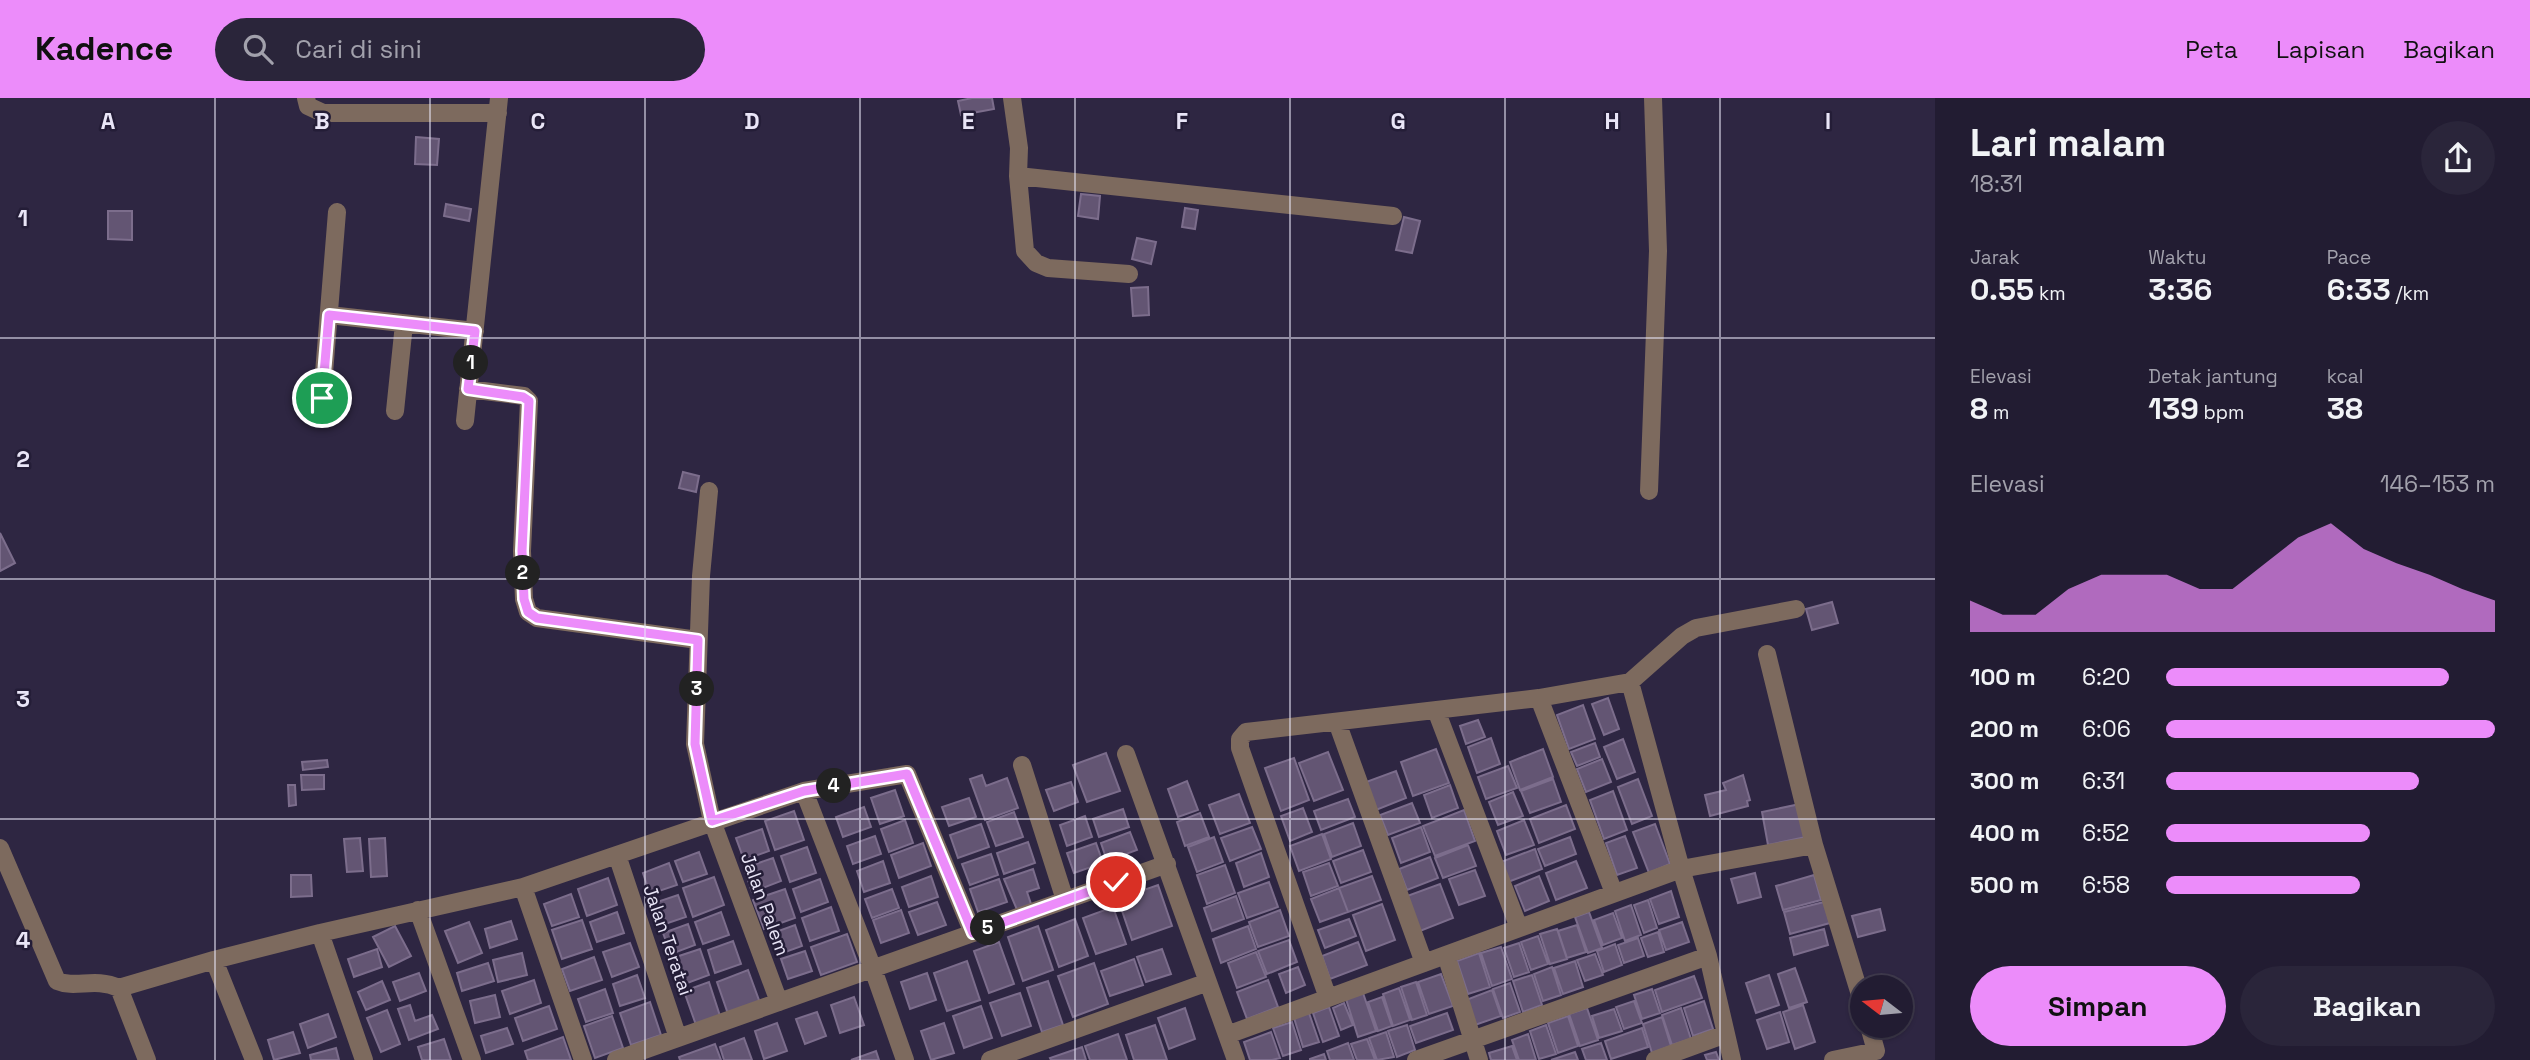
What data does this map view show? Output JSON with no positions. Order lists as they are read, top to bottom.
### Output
{
  "streets": {
    "street": ["Jalan Palem", "Jalan Teratai"]
  },
  "north": "left",
  "page": {
    "header": "Kadence",
    "search": "Cari di sini",
    "nav": ["Peta", "Lapisan", "Bagikan"],
    "heading": ["Lari malam", "18:31"],
    "stats": [
      ["Jarak", "0.55 km"],
      ["Waktu", "3:36"],
      ["Pace", "6:33 /km"],
      ["Elevasi", "8 m"],
      ["Detak jantung", "139 bpm"],
      ["kcal", "38"]
    ],
    "pins": [
      "1",
      "2",
      "3",
      "4",
      "5"
    ],
    "chart": ["Elevasi", "146–153 m"],
    "list": [
      {
        "name": "100 m",
        "note": "6:20"
      },
      {
        "name": "200 m",
        "note": "6:06"
      },
      {
        "name": "300 m",
        "note": "6:31"
      },
      {
        "name": "400 m",
        "note": "6:52"
      },
      {
        "name": "500 m",
        "note": "6:58"
      }
    ],
    "buttons": ["Simpan", "Bagikan"]
  },
  "grid": {
    "columns": [
      "A",
      "B",
      "C",
      "D",
      "E",
      "F",
      "G",
      "H",
      "I"
    ],
    "rows": [
      "1",
      "2",
      "3",
      "4"
    ]
  }
}
